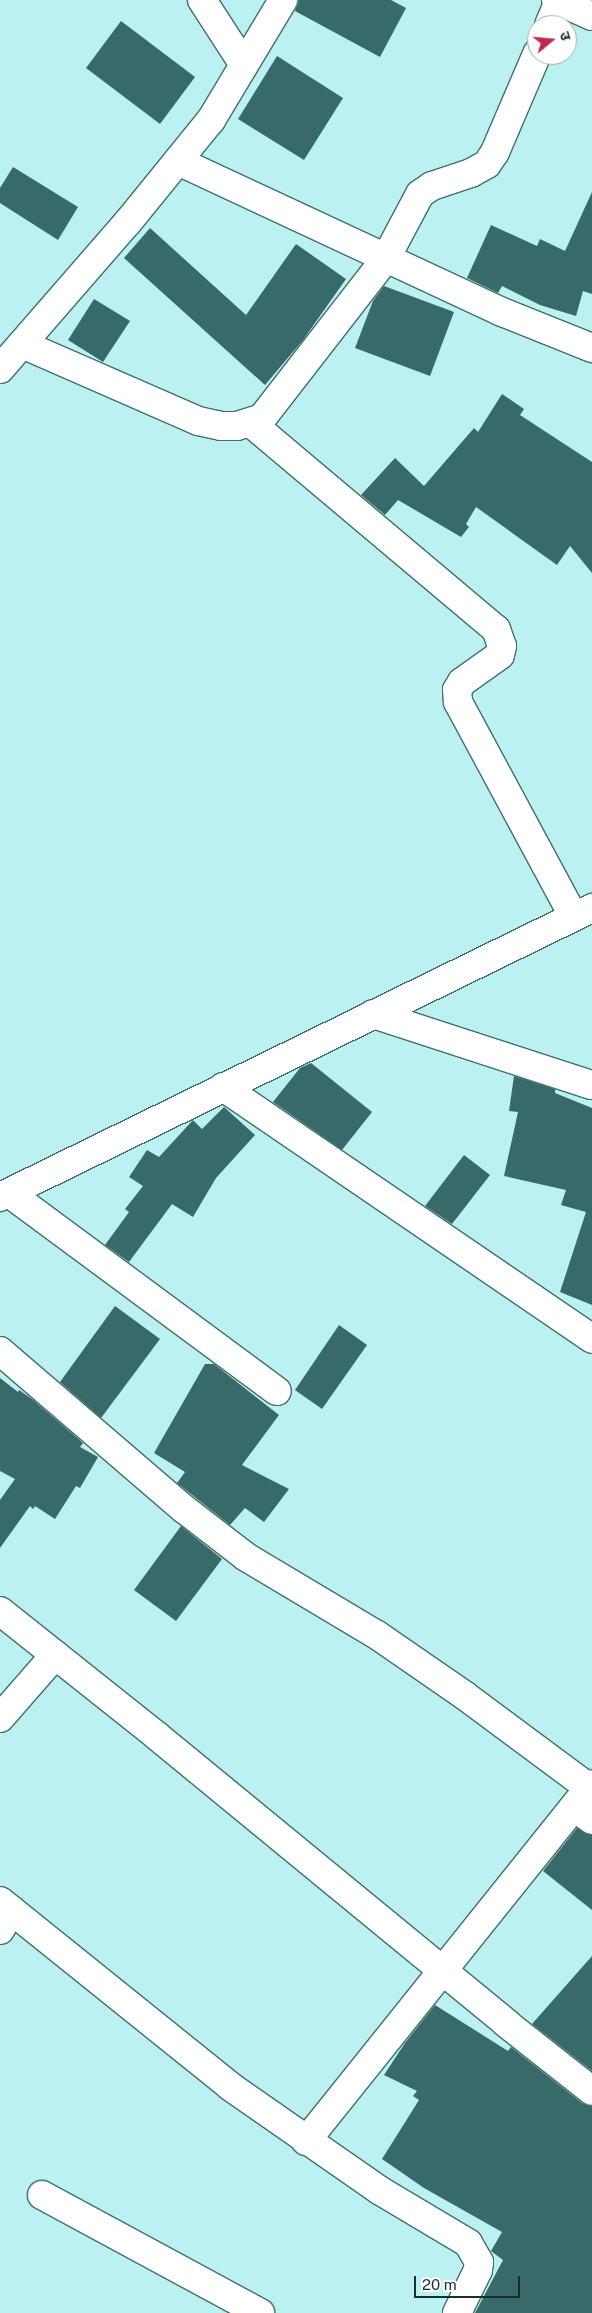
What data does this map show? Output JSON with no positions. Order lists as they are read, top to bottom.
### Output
{
  "scale_bar": "20 m",
  "north": "right"
}
